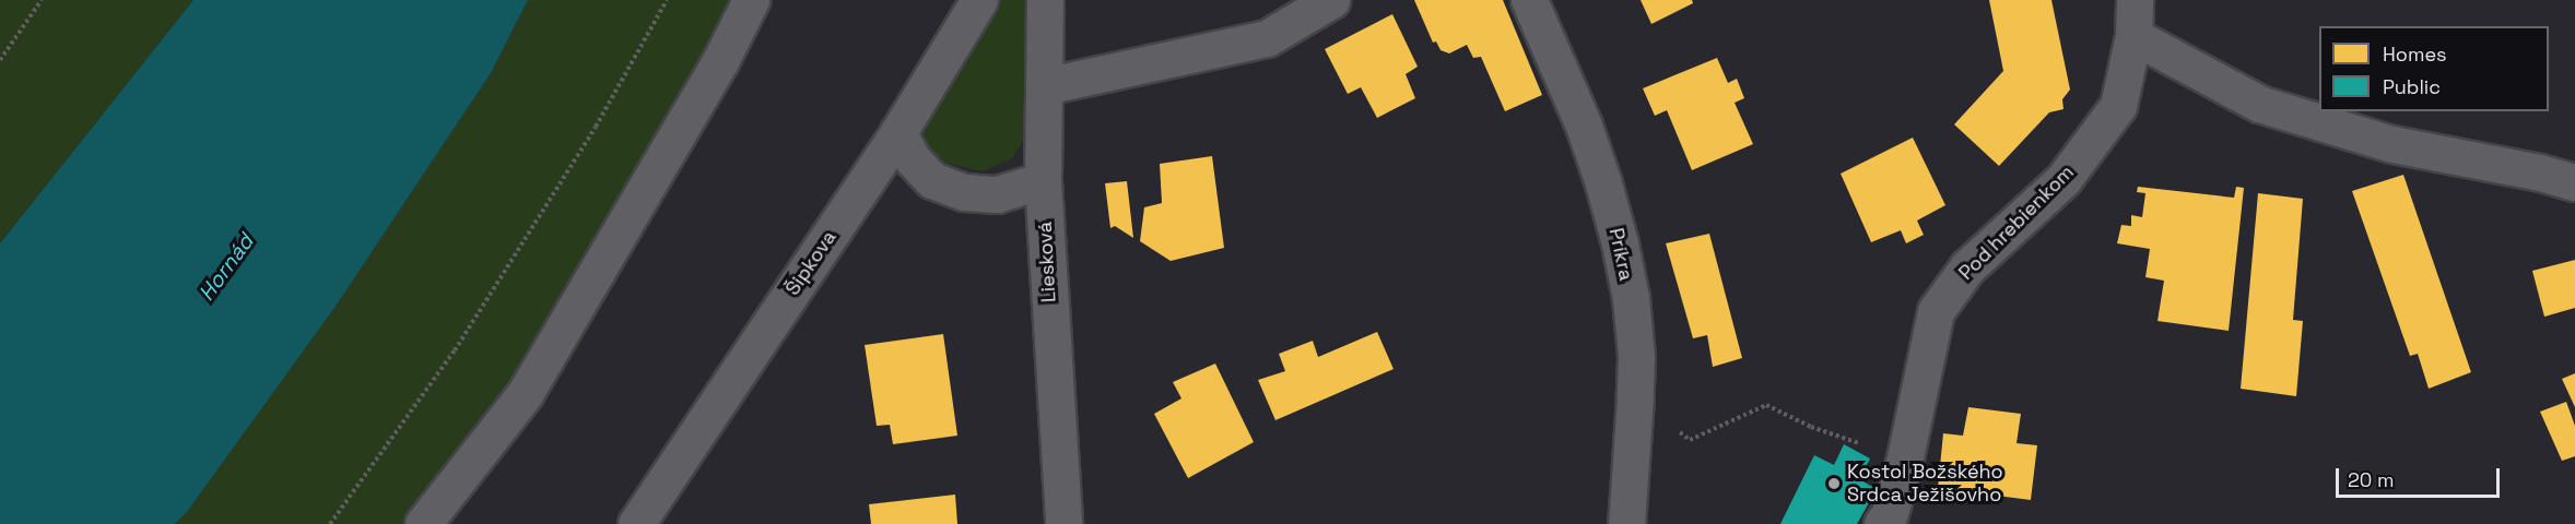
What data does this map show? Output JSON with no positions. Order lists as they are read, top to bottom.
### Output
{
  "streets": {
    "street": [
      "Pod hrebienkom",
      "Príkra",
      "Liesková",
      "Šipkova"
    ]
  },
  "water": ["Hornád"],
  "places": ["Kostol Božského Srdca Ježišovho"],
  "legend": ["Homes", "Public"],
  "scale_bar": "20 m"
}
